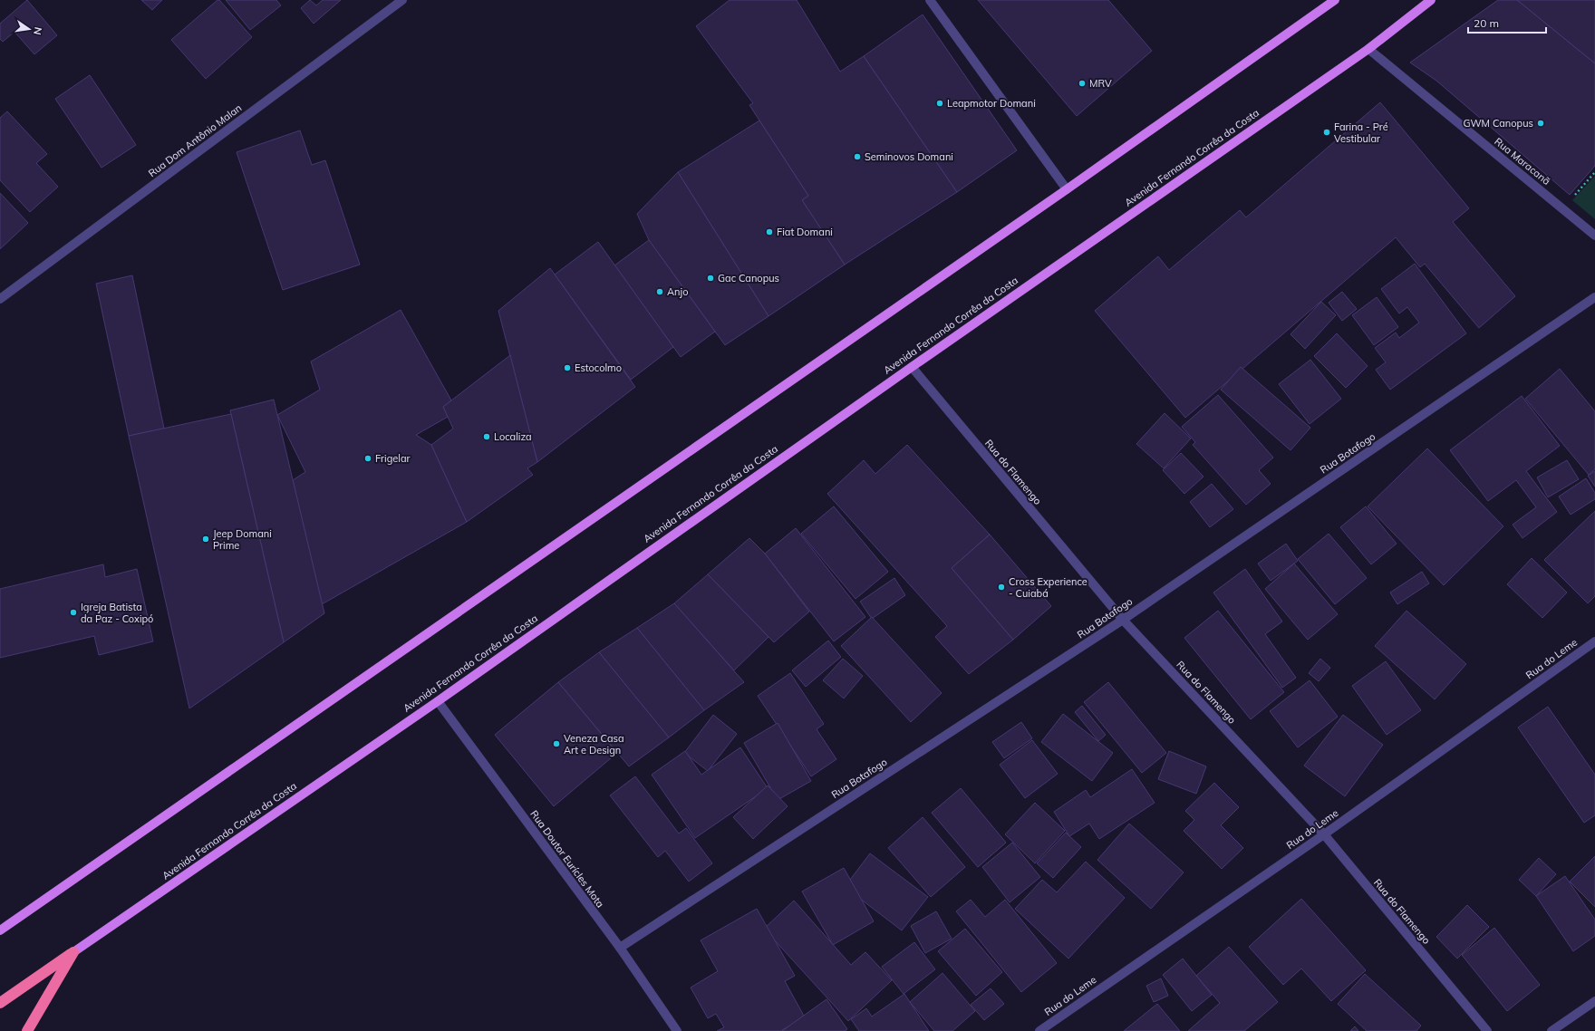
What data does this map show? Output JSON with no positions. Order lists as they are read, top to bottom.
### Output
{
  "streets": {
    "highway": ["Avenida Fernando Corrêa da Costa"],
    "street": [
      "Rua Dom Antônio Malan",
      "Rua Maracanã",
      "Rua Botafogo",
      "Rua do Flamengo",
      "Rua do Leme",
      "Rua Doutor Eurícles Mota"
    ]
  },
  "crossings": [
    ["Avenida Fernando Corrêa da Costa", "Rua Maracanã"],
    ["Avenida Fernando Corrêa da Costa", "Rua do Flamengo"],
    ["Avenida Fernando Corrêa da Costa", "Rua Doutor Eurícles Mota"],
    ["Rua Botafogo", "Rua do Flamengo"],
    ["Rua Botafogo", "Rua Doutor Eurícles Mota"],
    ["Rua do Flamengo", "Rua do Leme"]
  ],
  "places": [
    "MRV",
    "Leapmotor Domani",
    "GWM Canopus",
    "Farina - Pré Vestibular",
    "Seminovos Domani",
    "Fiat Domani",
    "Gac Canopus",
    "Anjo",
    "Estocolmo",
    "Localiza",
    "Frigelar",
    "Jeep Domani Prime",
    "Cross Experience - Cuiabá",
    "Igreja Batista da Paz - Coxipó",
    "Veneza Casa Art e Design"
  ],
  "scale_bar": "20 m",
  "north": "right"
}
